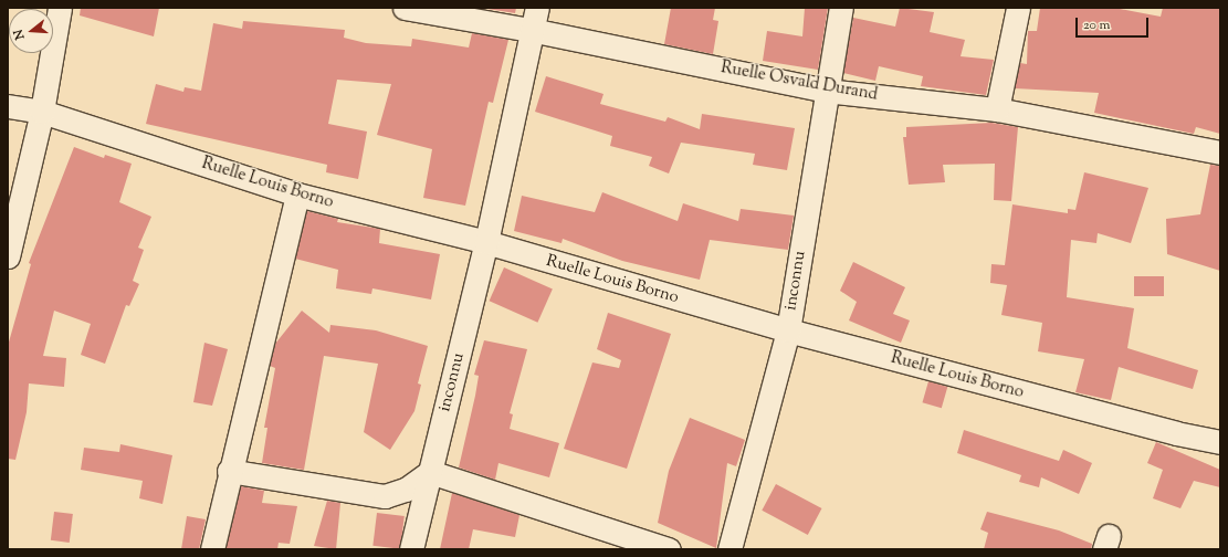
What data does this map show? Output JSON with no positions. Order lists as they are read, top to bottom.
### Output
{
  "streets": {
    "street": ["Ruelle Osvald Durand", "Ruelle Louis Borno", "inconnu"]
  },
  "crossings": [
    ["Ruelle Osvald Durand", "inconnu"],
    ["Ruelle Louis Borno", "inconnu"]
  ],
  "scale_bar": "20 m",
  "north": "left"
}
